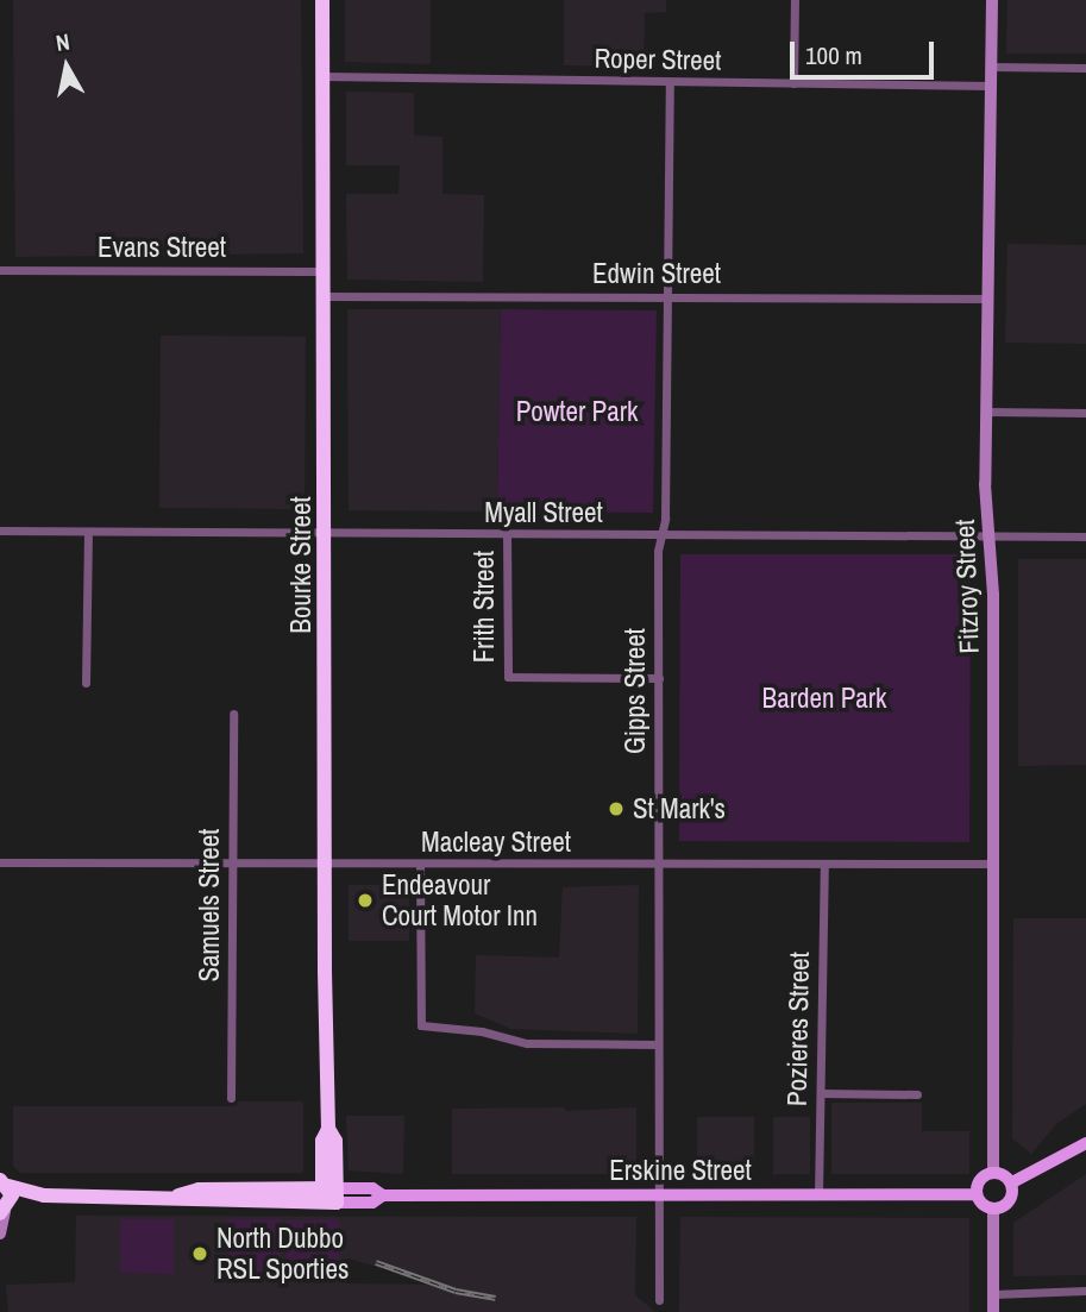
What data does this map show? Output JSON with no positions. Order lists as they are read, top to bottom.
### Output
{
  "streets": {
    "highway": ["Bourke Street", "Erskine Street"],
    "street": [
      "Roper Street",
      "Evans Street",
      "Edwin Street",
      "Myall Street",
      "Fitzroy Street",
      "Frith Street",
      "Gipps Street",
      "Macleay Street",
      "Samuels Street",
      "Pozieres Street"
    ]
  },
  "crossings": [
    ["Roper Street", "Bourke Street"],
    ["Roper Street", "Fitzroy Street"],
    ["Roper Street", "Gipps Street"],
    ["Evans Street", "Bourke Street"],
    ["Edwin Street", "Bourke Street"],
    ["Edwin Street", "Fitzroy Street"],
    ["Edwin Street", "Gipps Street"],
    ["Myall Street", "Bourke Street"],
    ["Myall Street", "Fitzroy Street"],
    ["Myall Street", "Frith Street"],
    ["Myall Street", "Gipps Street"],
    ["Bourke Street", "Macleay Street"],
    ["Bourke Street", "Erskine Street"],
    ["Fitzroy Street", "Macleay Street"],
    ["Fitzroy Street", "Erskine Street"],
    ["Frith Street", "Gipps Street"],
    ["Gipps Street", "Macleay Street"],
    ["Gipps Street", "Erskine Street"],
    ["Macleay Street", "Samuels Street"],
    ["Macleay Street", "Pozieres Street"],
    ["Pozieres Street", "Erskine Street"]
  ],
  "parks": ["Powter Park", "Barden Park"],
  "places": ["St Mark's", "Endeavour Court Motor Inn", "North Dubbo RSL Sporties"],
  "scale_bar": "100 m",
  "north": "top"
}
